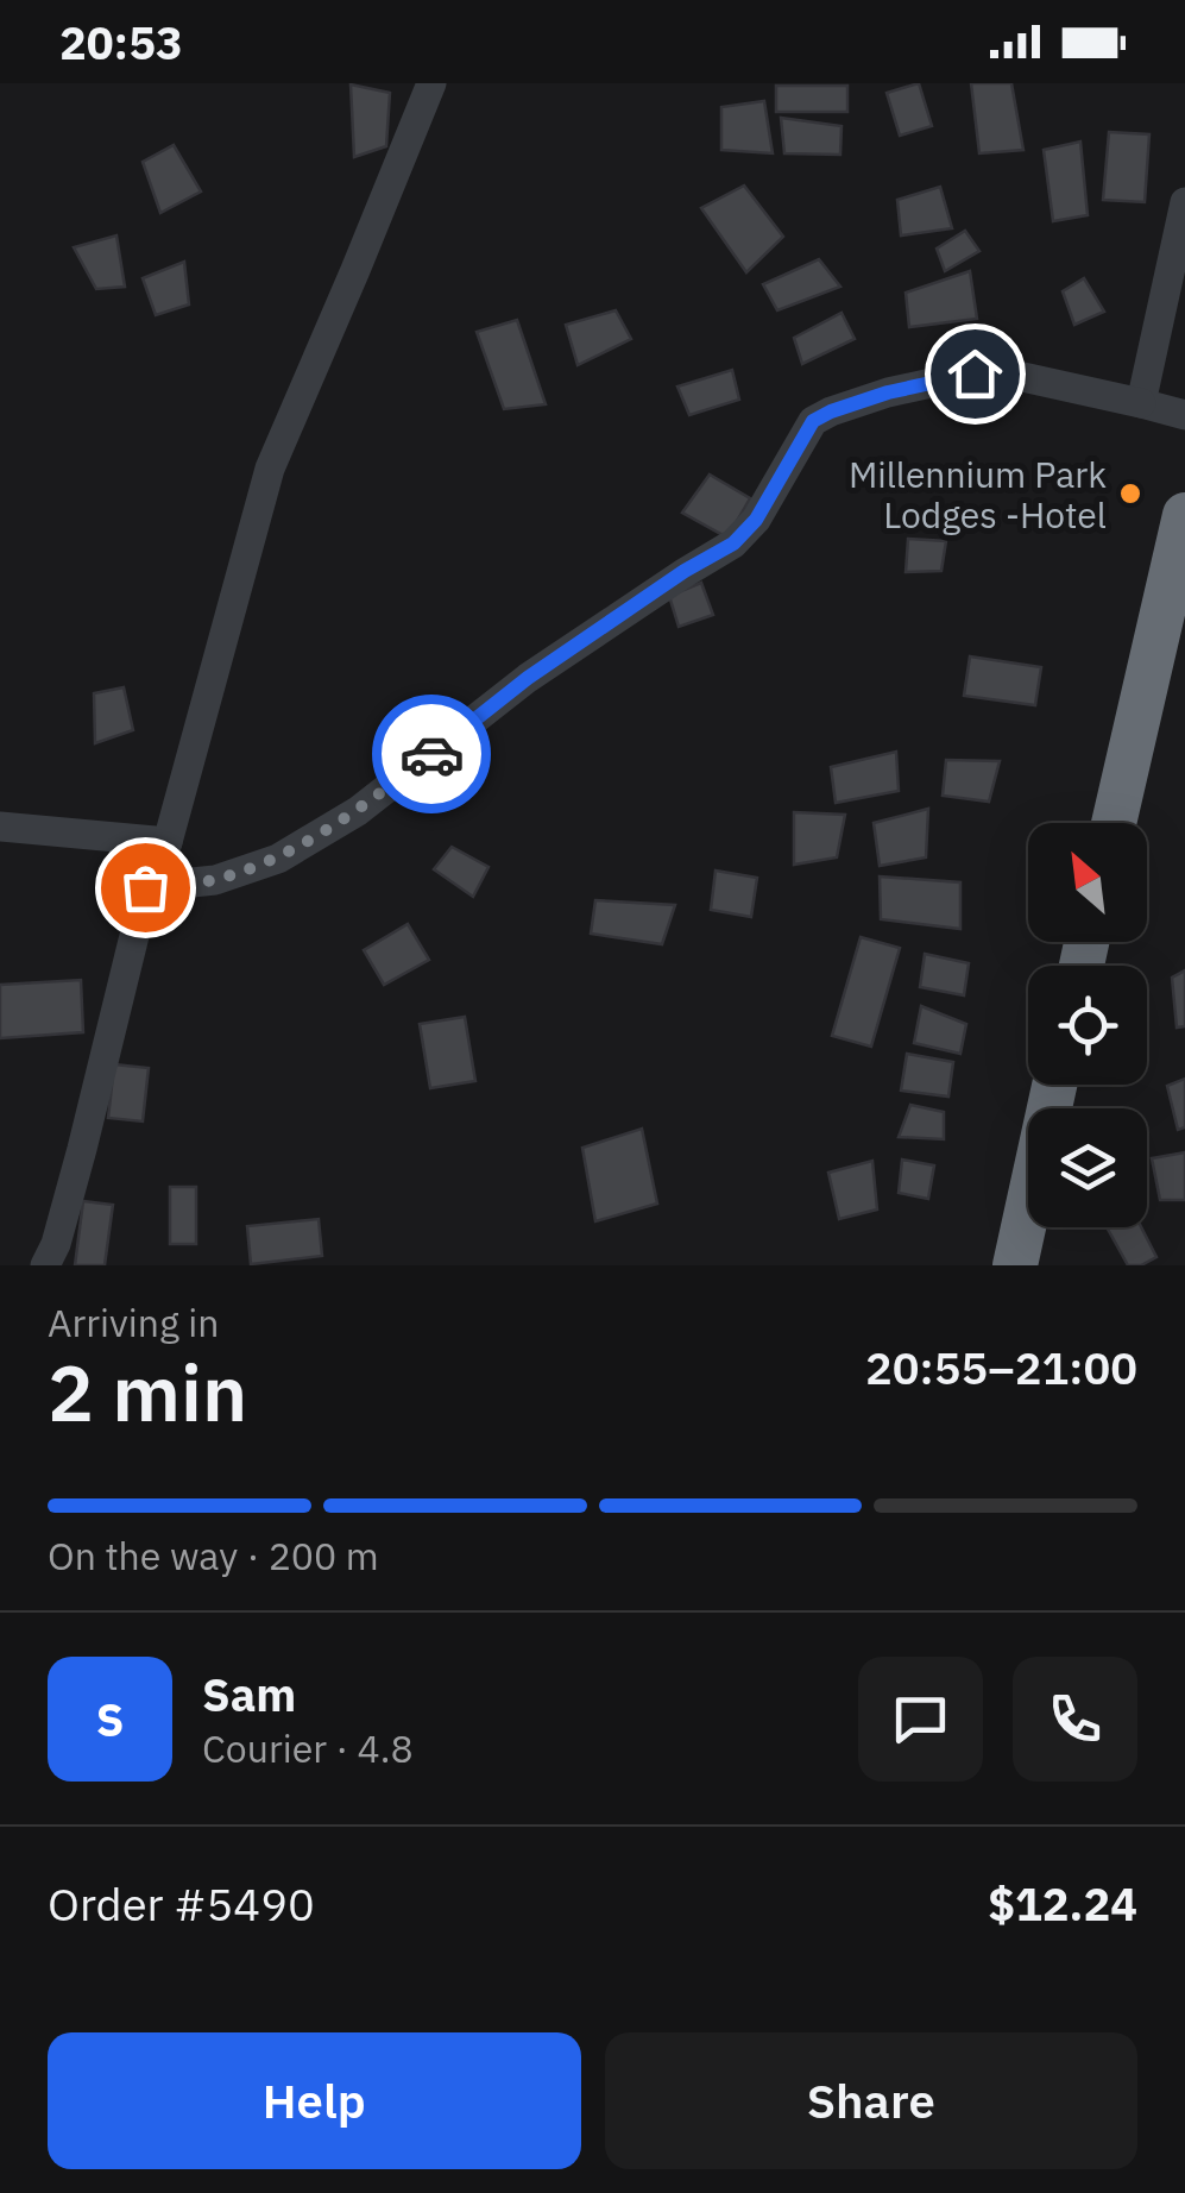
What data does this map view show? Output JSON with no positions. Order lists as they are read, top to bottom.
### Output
{
  "places": ["Millennium Park Lodges -Hotel"],
  "north": "top left",
  "page": {
    "status": "20:53",
    "heading": ["2 min", "Arriving in", "20:55–21:00"],
    "panel": [
      "Sam",
      "Courier · 4.8",
      "Order #5490",
      "$12.24"
    ],
    "bar": "On the way · 200 m",
    "round": "S",
    "buttons": ["Help", "Share"]
  }
}
